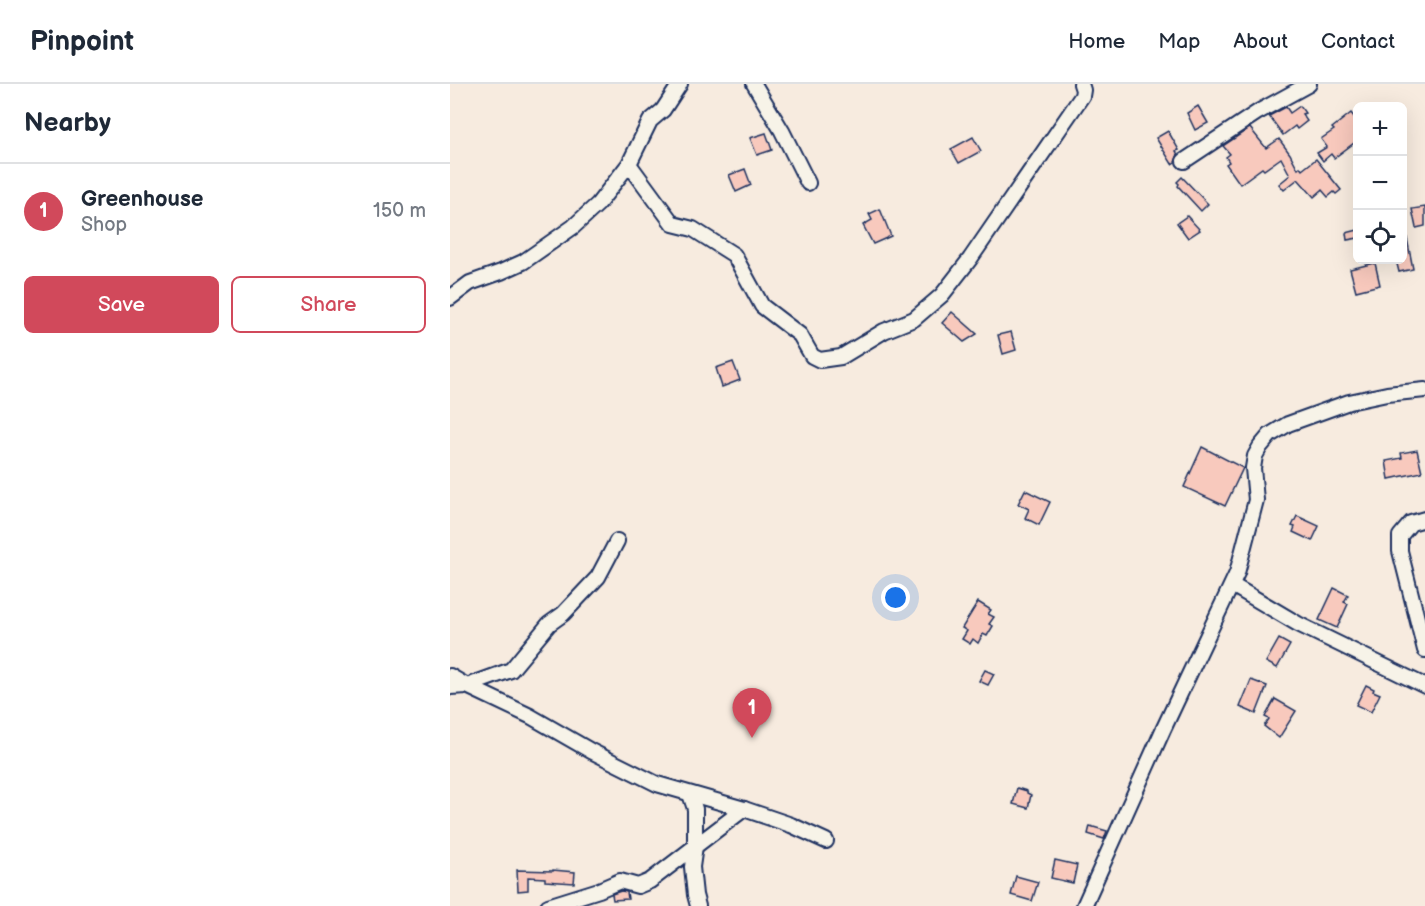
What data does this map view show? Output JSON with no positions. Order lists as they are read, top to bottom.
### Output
{
  "page": {
    "header": "Pinpoint",
    "nav": [
      "Home",
      "Map",
      "About",
      "Contact"
    ],
    "heading": "Nearby",
    "map_buttons": ["+", "−"],
    "list": [
      {
        "mark": "1",
        "name": "Greenhouse",
        "note": "Shop",
        "value": "150 m"
      }
    ],
    "buttons": ["Save", "Share"],
    "pins": "1"
  }
}
